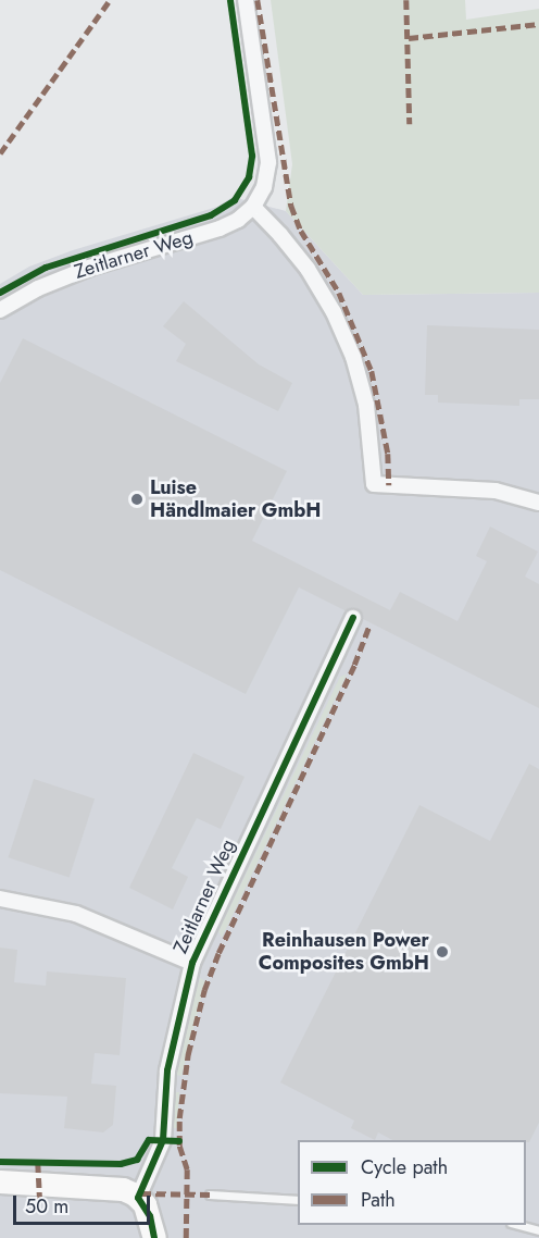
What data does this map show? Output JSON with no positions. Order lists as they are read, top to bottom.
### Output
{
  "streets": {
    "street": ["Zeitlarner Weg"]
  },
  "places": ["Luise Händlmaier GmbH", "Reinhausen Power Composites GmbH"],
  "legend": ["Cycle path", "Path"],
  "scale_bar": "50 m"
}
